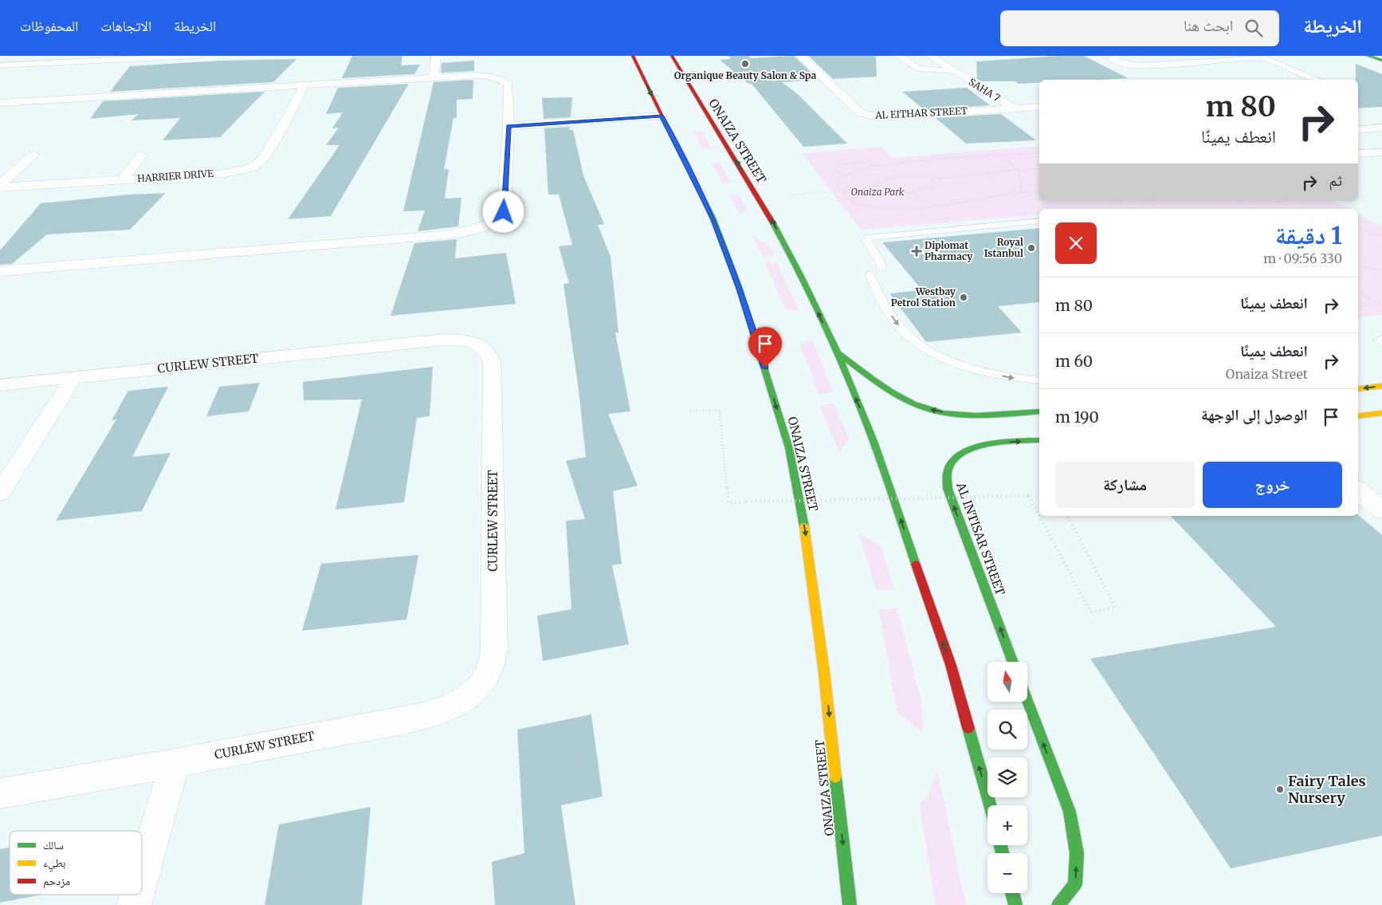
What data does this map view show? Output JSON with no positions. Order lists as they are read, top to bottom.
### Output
{
  "streets": {
    "main road": ["ONAIZA STREET", "AL INTISAR STREET"],
    "street": [
      "SAHA 7",
      "AL EITHAR STREET",
      "HARRIER DRIVE",
      "CURLEW STREET"
    ]
  },
  "crossings": [
    ["SAHA 7", "AL EITHAR STREET"]
  ],
  "parks": ["Onaiza Park"],
  "places": {
    "other": [
      "Organique Beauty Salon & Spa",
      "Royal Istanbul",
      "Westbay Petrol Station",
      "Fairy Tales Nursery"
    ],
    "health": ["Diplomat Pharmacy"]
  },
  "legend": ["سالك", "بطيء", "مزدحم"],
  "north": "top",
  "page": {
    "header": "الخريطة",
    "search": "ابحث هنا",
    "nav": ["الخريطة", "الاتجاهات", "المحفوظات"],
    "turn": ["80 m", "انعطف يمينًا"],
    "then": "ثم",
    "heading": ["1 دقيقة", "330 m · 09:56"],
    "list": [
      {
        "name": "انعطف يمينًا",
        "value": "80 m"
      },
      {
        "name": "انعطف يمينًا",
        "note": "Onaiza Street",
        "value": "60 m"
      },
      {
        "name": "الوصول إلى الوجهة",
        "value": "190 m"
      }
    ],
    "buttons": ["خروج", "مشاركة"],
    "map_buttons": ["+", "−"]
  }
}
